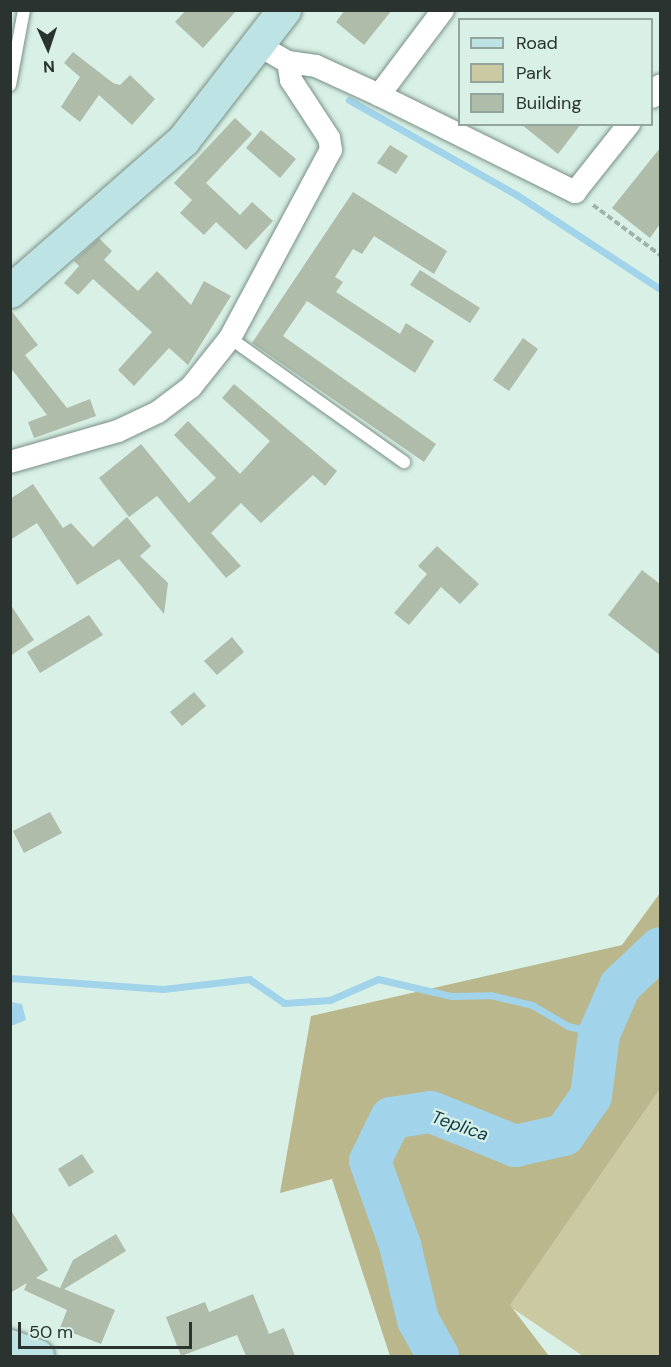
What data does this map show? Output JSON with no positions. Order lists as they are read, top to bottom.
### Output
{
  "water": ["Teplica"],
  "legend": ["Road", "Park", "Building"],
  "scale_bar": "50 m",
  "north": "bottom"
}
